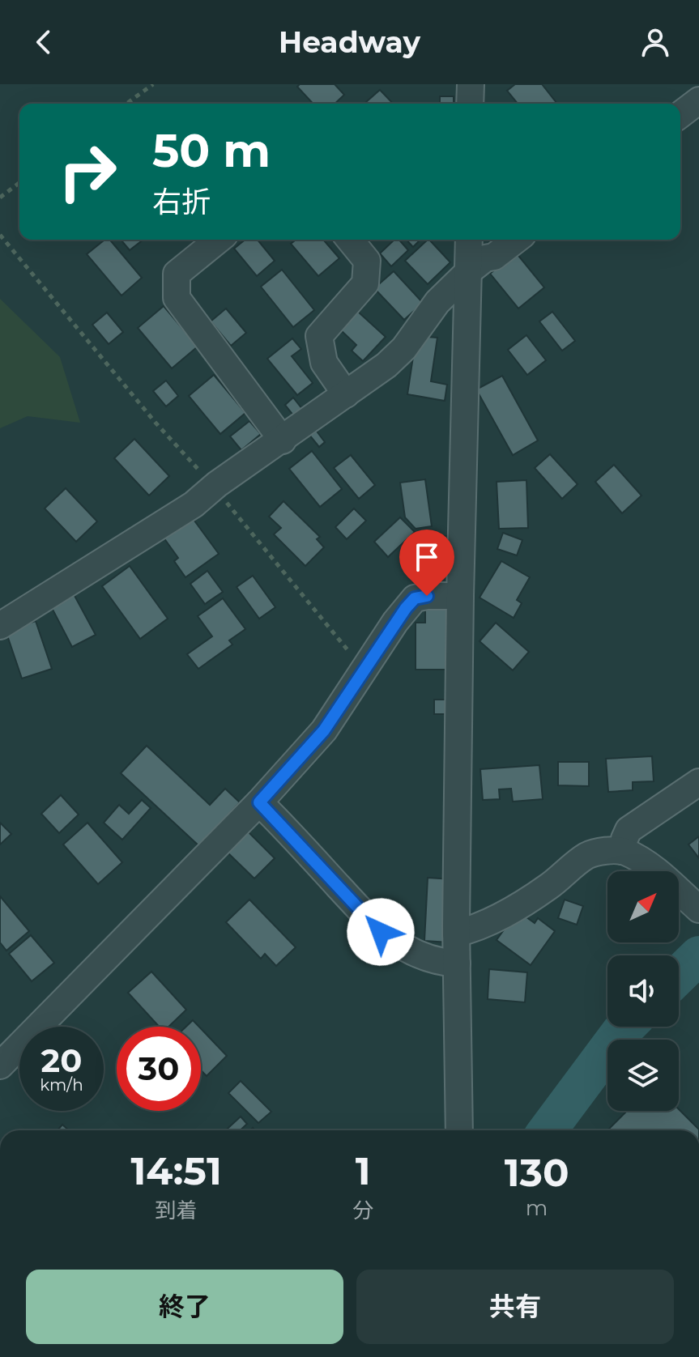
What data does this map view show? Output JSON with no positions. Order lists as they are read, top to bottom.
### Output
{
  "north": "top right",
  "page": {
    "header": "Headway",
    "turn": ["50 m", "右折"],
    "speed": "20 km/h",
    "limit": "30",
    "eta": [
      "14:51",
      "到着",
      "1",
      "分",
      "130",
      "m"
    ],
    "buttons": ["終了", "共有"]
  }
}
